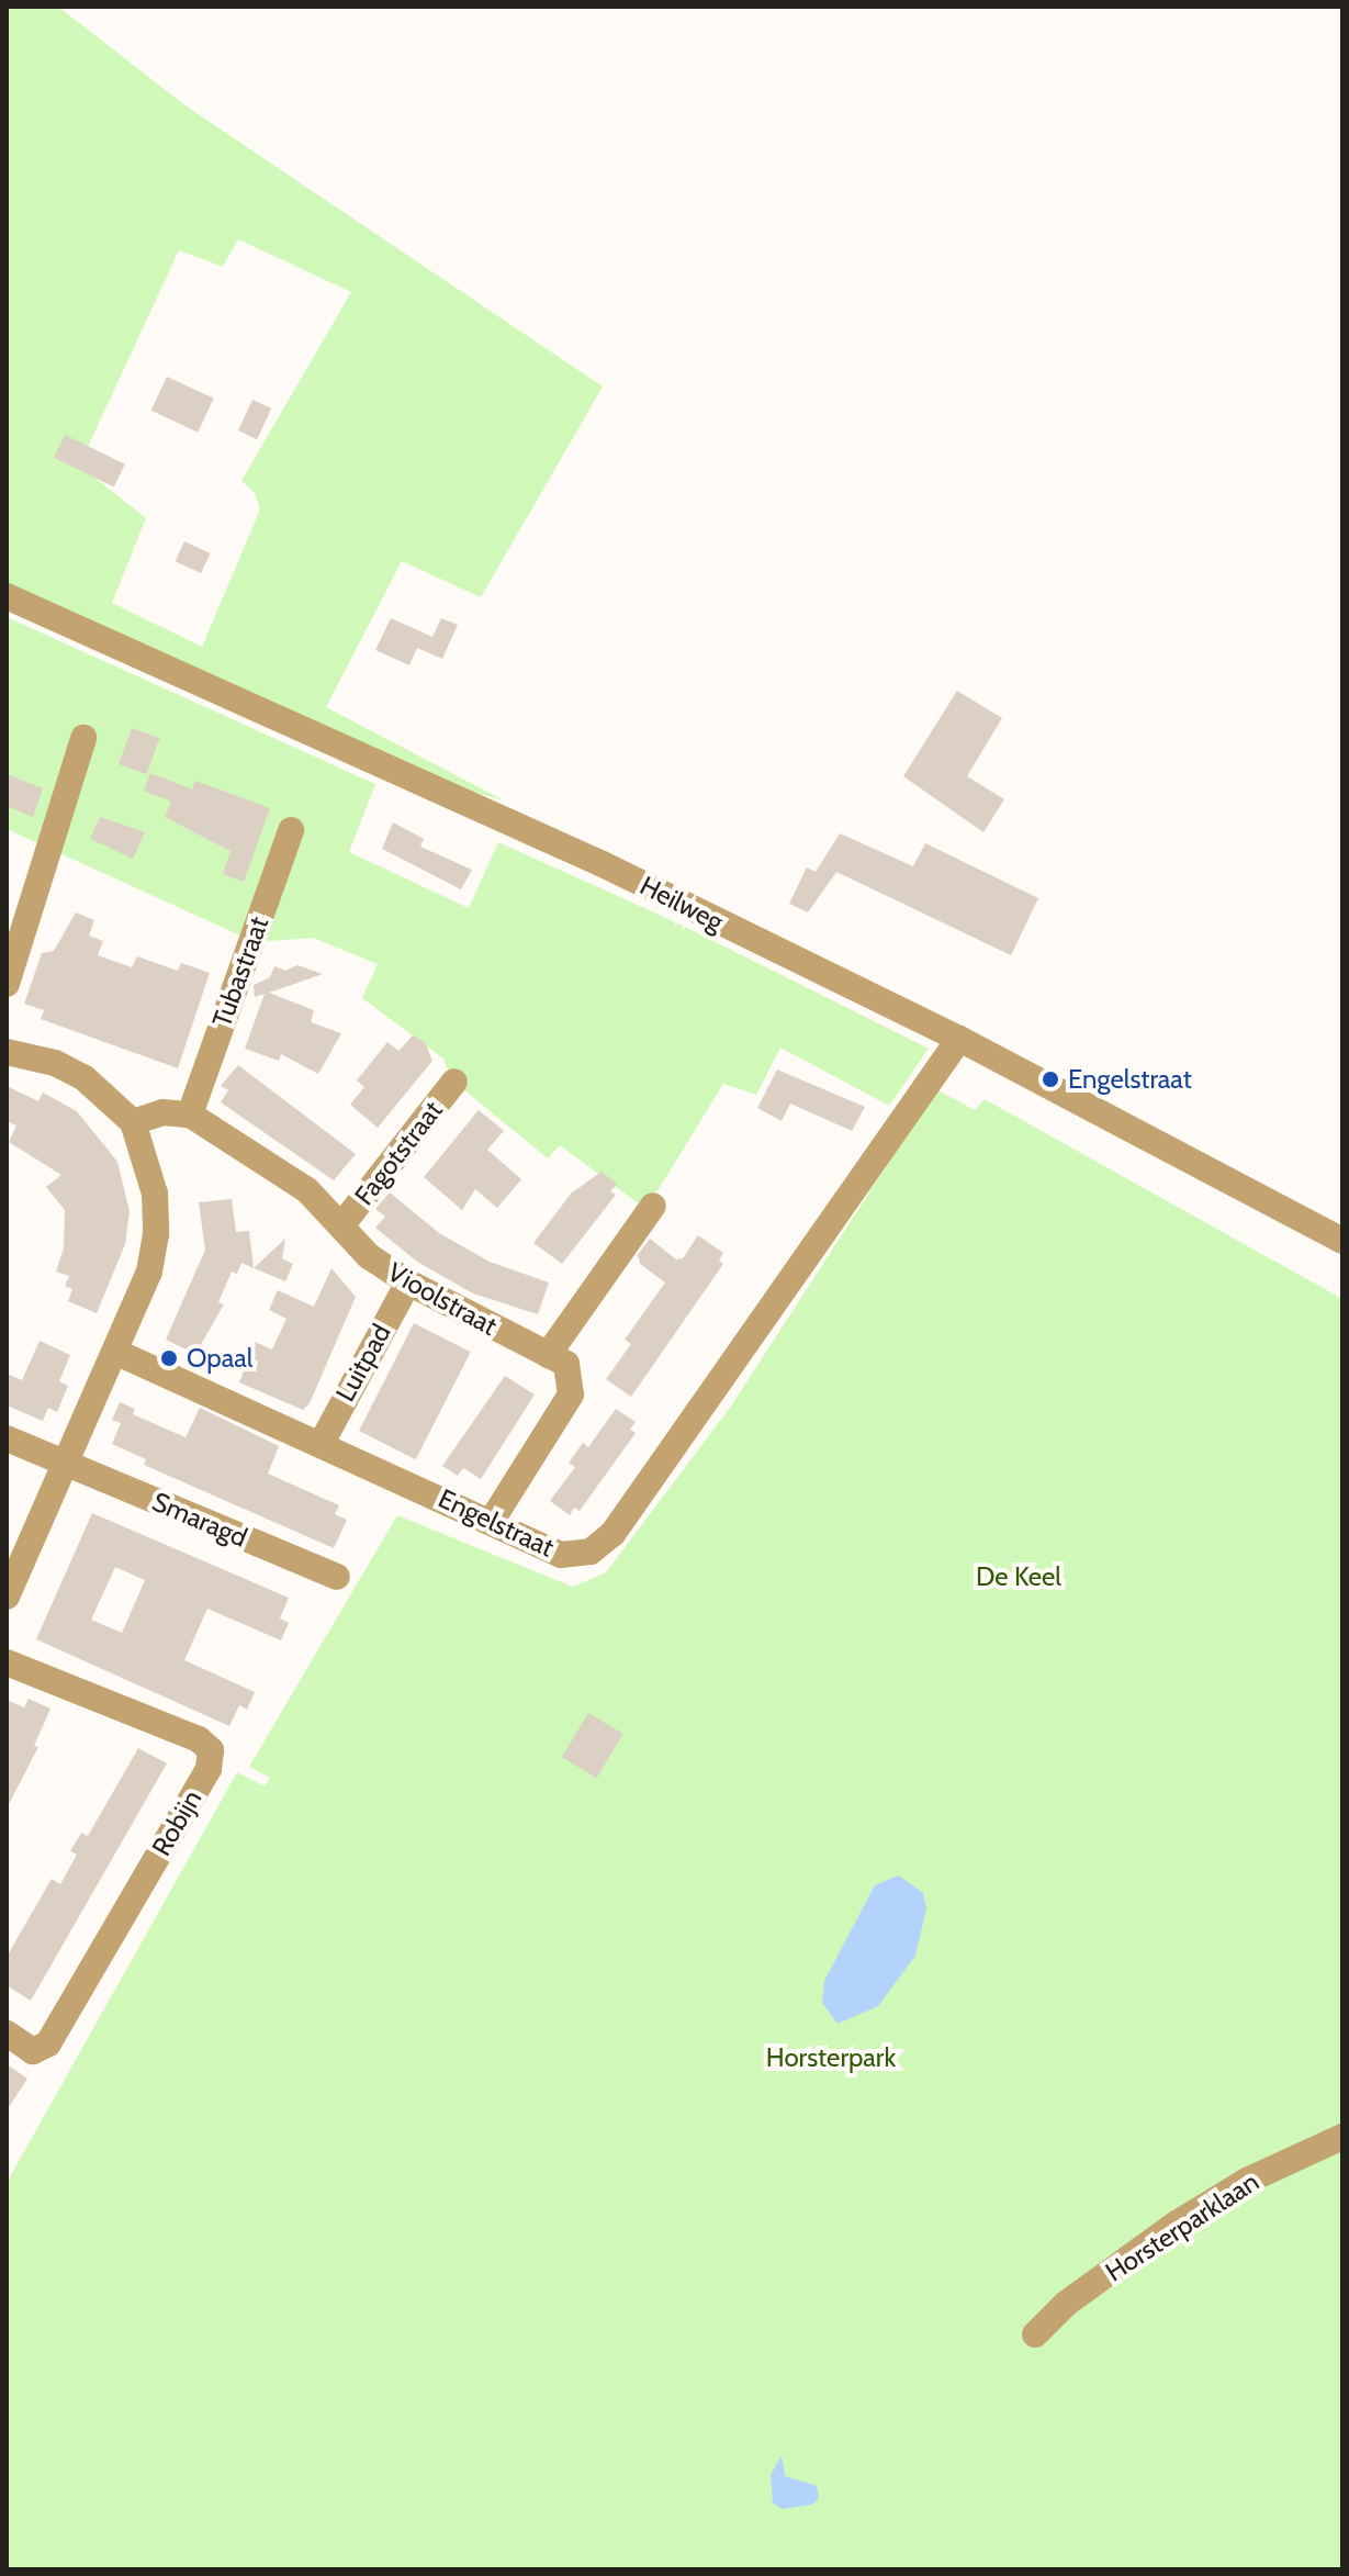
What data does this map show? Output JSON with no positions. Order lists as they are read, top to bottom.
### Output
{
  "streets": {
    "street": [
      "Heilweg",
      "Tubastraat",
      "Fagotstraat",
      "Vioolstraat",
      "Luitpad",
      "Smaragd",
      "Engelstraat",
      "Robijn",
      "Horsterparklaan"
    ]
  },
  "crossings": [
    ["Heilweg", "Engelstraat"],
    ["Tubastraat", "Vioolstraat"],
    ["Fagotstraat", "Vioolstraat"],
    ["Vioolstraat", "Luitpad"],
    ["Vioolstraat", "Engelstraat"],
    ["Luitpad", "Engelstraat"]
  ],
  "parks": ["De Keel", "Horsterpark"],
  "places": ["Engelstraat", "Opaal"]
}
